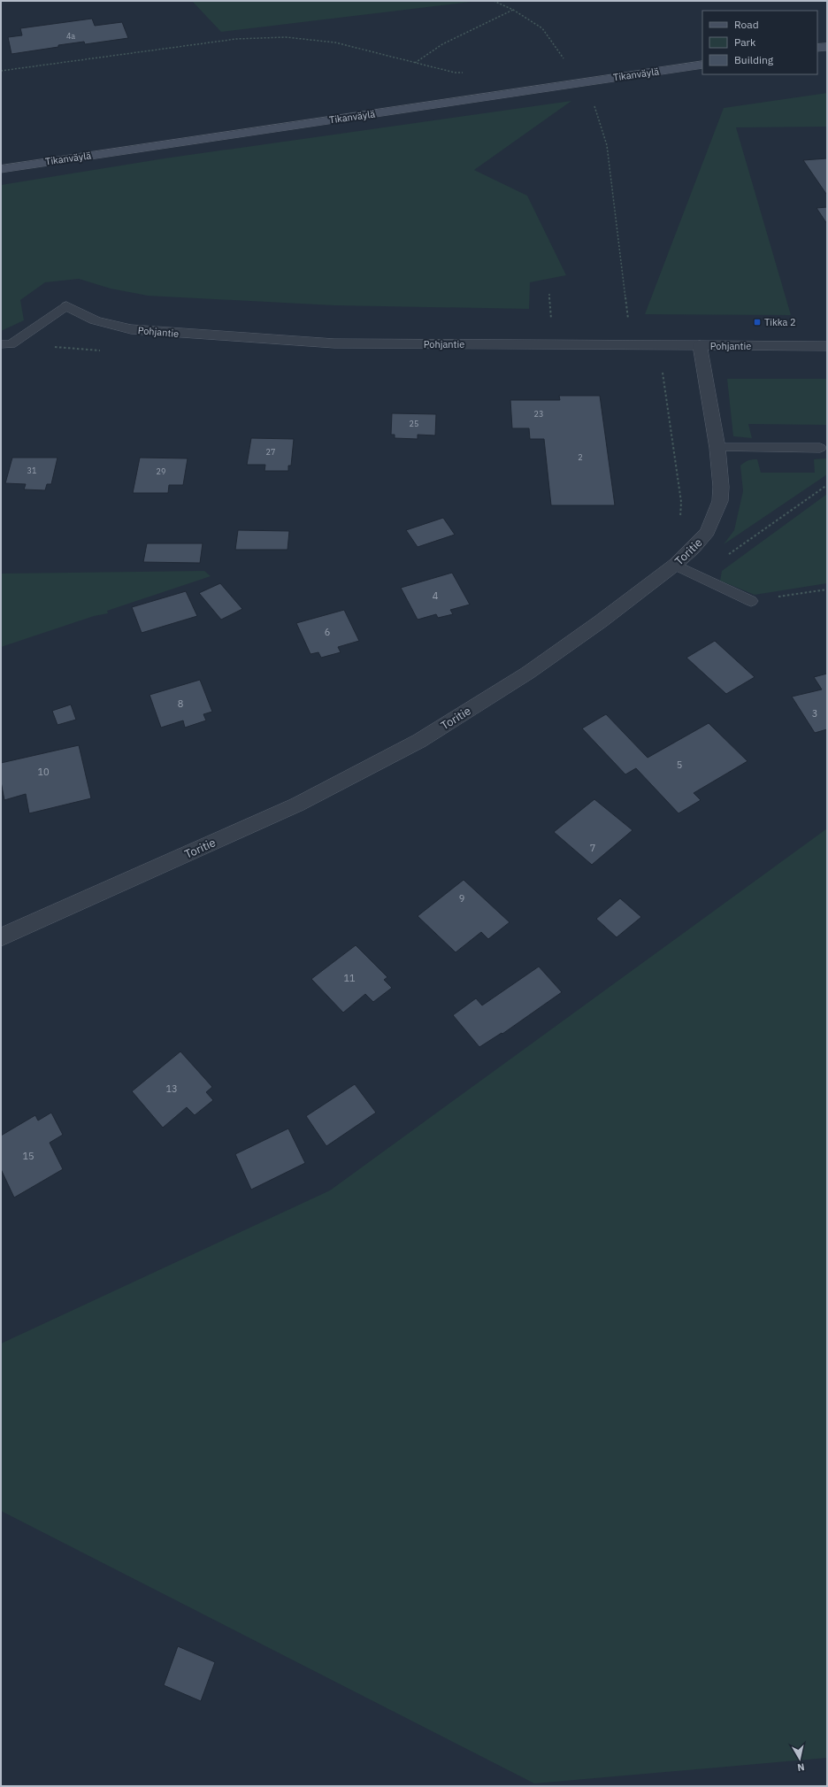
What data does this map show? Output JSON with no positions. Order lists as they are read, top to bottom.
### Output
{
  "streets": {
    "main road": ["Tikanväylä"],
    "street": ["Pohjantie", "Toritie"]
  },
  "crossings": [
    ["Pohjantie", "Toritie"]
  ],
  "places": {
    "transit": ["Tikka 2"]
  },
  "house_numbers": [
    "4a",
    "23",
    "25",
    "27",
    "2",
    "31",
    "29",
    "4",
    "6",
    "8",
    "3",
    "5",
    "10",
    "7",
    "9",
    "11",
    "13",
    "15"
  ],
  "legend": ["Road", "Park", "Building"],
  "north": "bottom"
}
